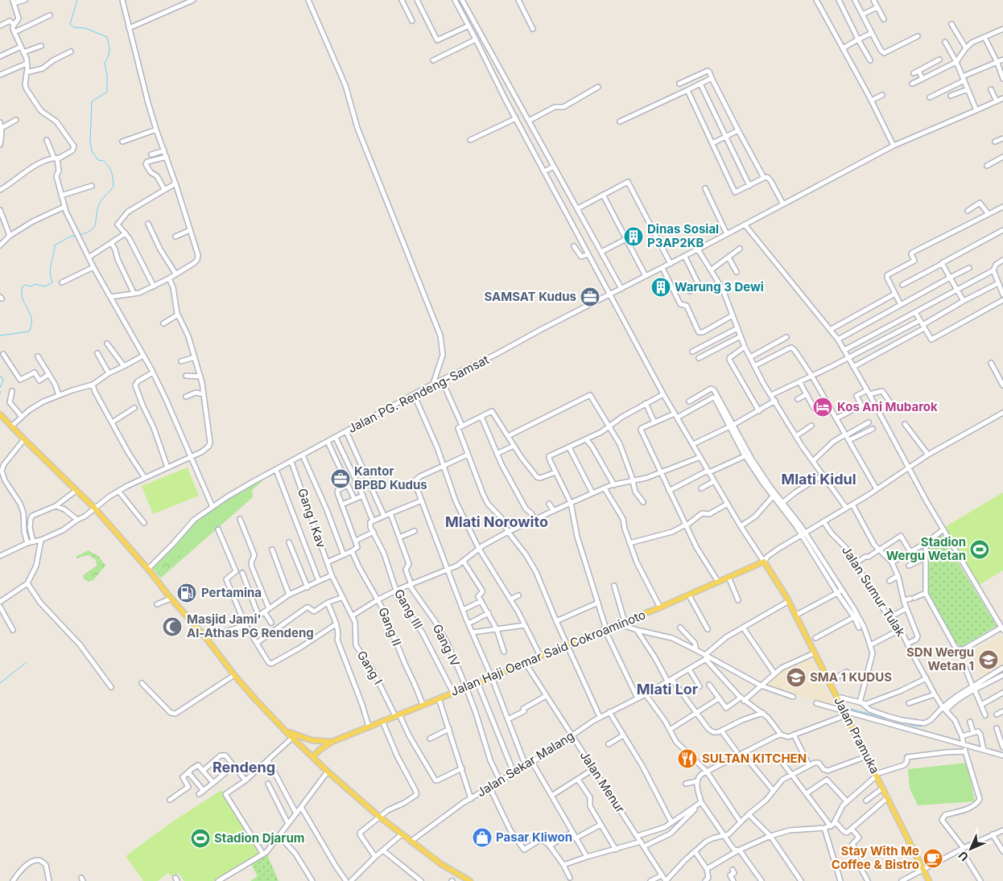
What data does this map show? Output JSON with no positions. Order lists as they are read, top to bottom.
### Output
{
  "streets": {
    "main road": ["Jalan Haji Oemar Said Cokroaminoto", "Jalan Pramuka"],
    "street": [
      "Jalan PG. Rendeng-Samsat",
      "Gang I Kav",
      "Jalan Sumur Tulak",
      "Gang III",
      "Gang II",
      "Gang IV",
      "Gang I",
      "Jalan Sekar Malang",
      "Jalan Menur"
    ]
  },
  "crossings": [
    ["Jalan PG. Rendeng-Samsat", "Gang I Kav"],
    ["Gang I Kav", "Gang I"],
    ["Gang III", "Jalan Haji Oemar Said Cokroaminoto"],
    ["Gang II", "Jalan Haji Oemar Said Cokroaminoto"],
    ["Gang IV", "Jalan Haji Oemar Said Cokroaminoto"],
    ["Gang IV", "Jalan Sekar Malang"],
    ["Jalan Haji Oemar Said Cokroaminoto", "Gang I"],
    ["Jalan Haji Oemar Said Cokroaminoto", "Jalan Pramuka"],
    ["Jalan Haji Oemar Said Cokroaminoto", "Jalan Menur"],
    ["Jalan Pramuka", "Jalan Sekar Malang"],
    ["Jalan Sekar Malang", "Jalan Menur"]
  ],
  "districts": [
    "Mlati Kidul",
    "Mlati Norowito",
    "Mlati Lor",
    "Rendeng"
  ],
  "places": {
    "building": ["Dinas Sosial P3AP2KB", "Warung 3 Dewi"],
    "office": ["SAMSAT Kudus", "Kantor BPBD Kudus"],
    "hotel": ["Kos Ani Mubarok"],
    "sports": ["Stadion Wergu Wetan", "Stadion Djarum"],
    "fuel station": ["Pertamina"],
    "mosque": ["Masjid Jami' Al-Athas PG Rendeng"],
    "school or university": ["SDN Wergu Wetan 1", "SMA 1 KUDUS"],
    "restaurant": ["SULTAN KITCHEN"],
    "shop": ["Pasar Kliwon"],
    "cafe": ["Stay With Me Coffee & Bistro"]
  },
  "north": "bottom left"
}
